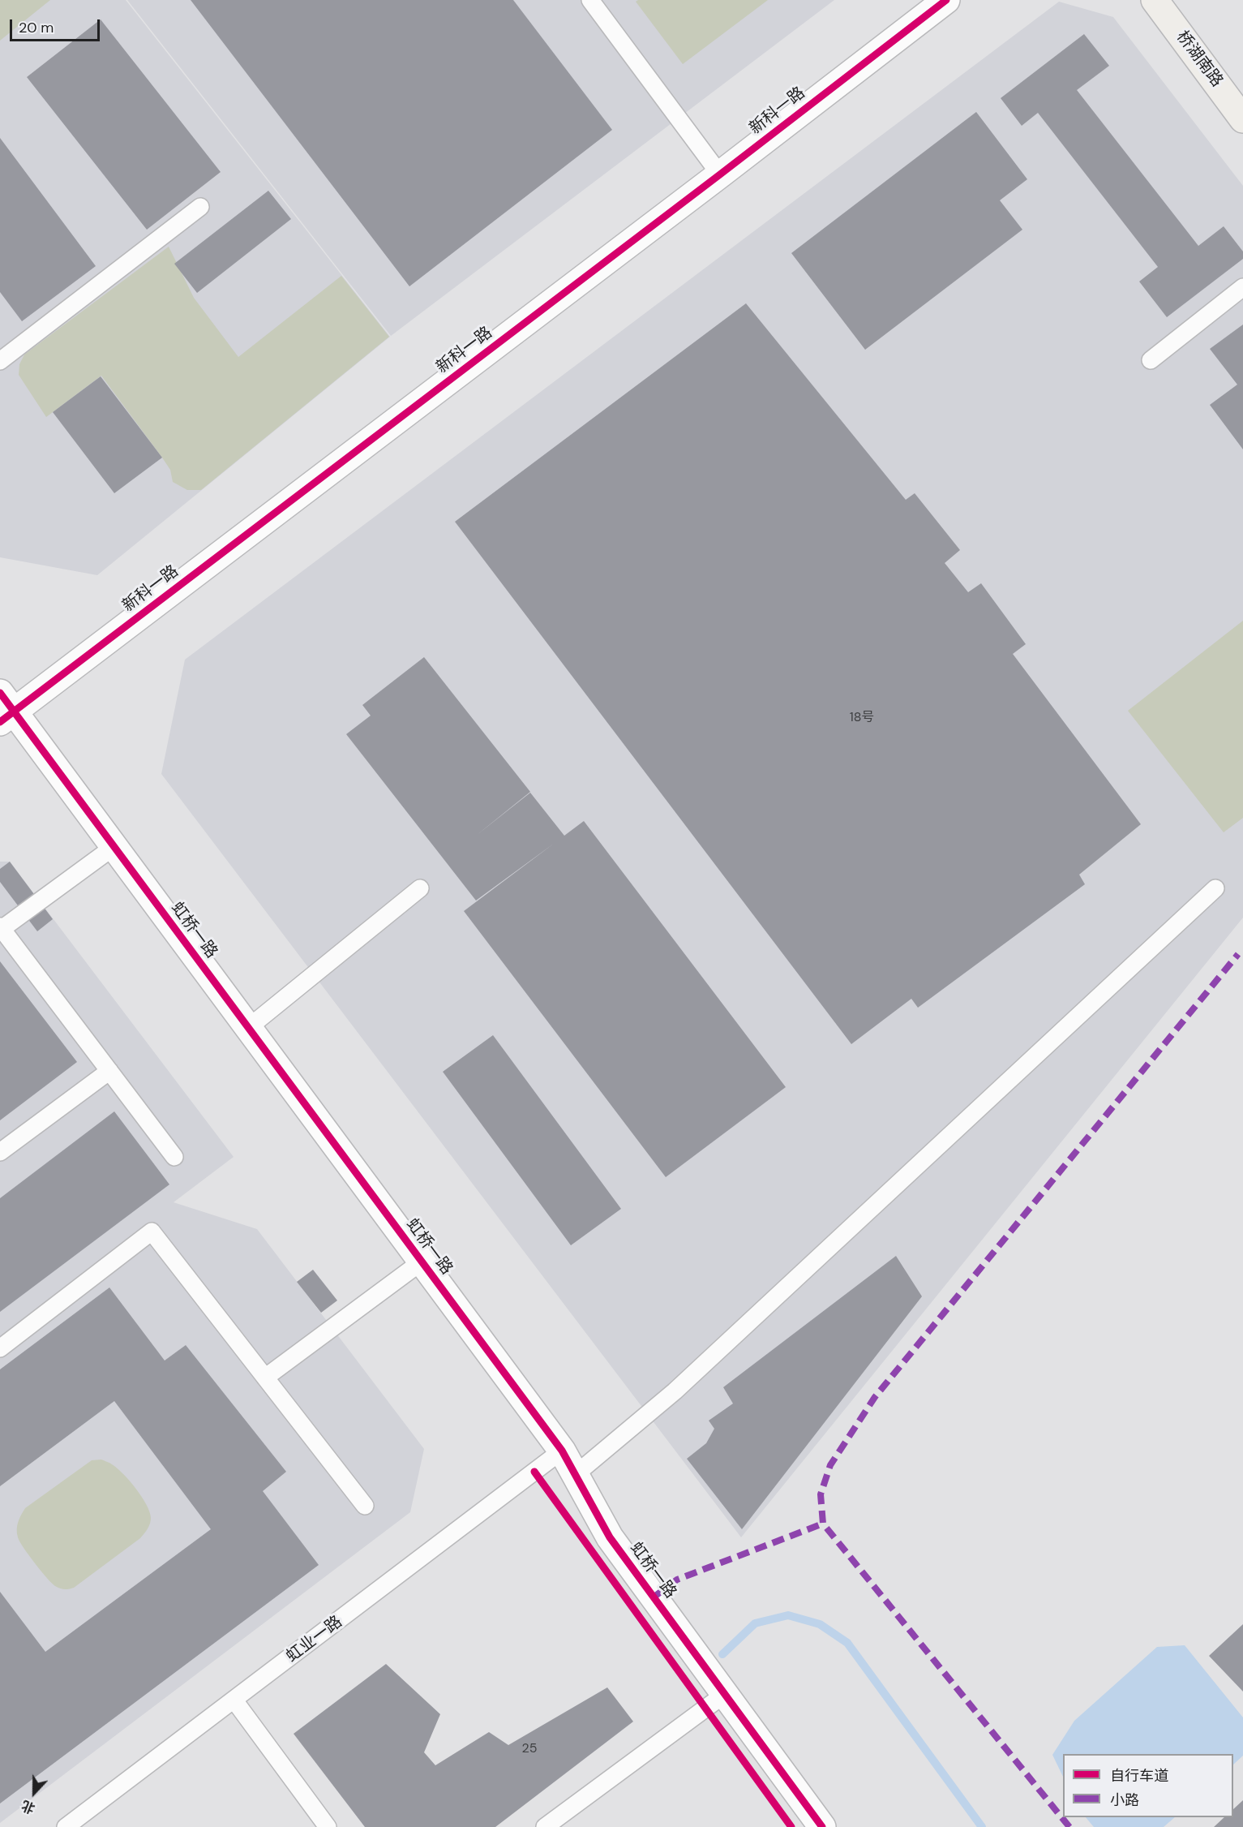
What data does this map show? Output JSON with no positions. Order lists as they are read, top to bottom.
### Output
{
  "streets": {
    "main road": ["桥湖南路"],
    "street": ["新科一路", "虹桥一路"],
    "lane": ["虹业一路"]
  },
  "crossings": [
    ["新科一路", "虹桥一路"],
    ["虹桥一路", "虹业一路"]
  ],
  "house_numbers": ["18号", "25"],
  "legend": ["自行车道", "小路"],
  "scale_bar": "20 m",
  "north": "bottom"
}
